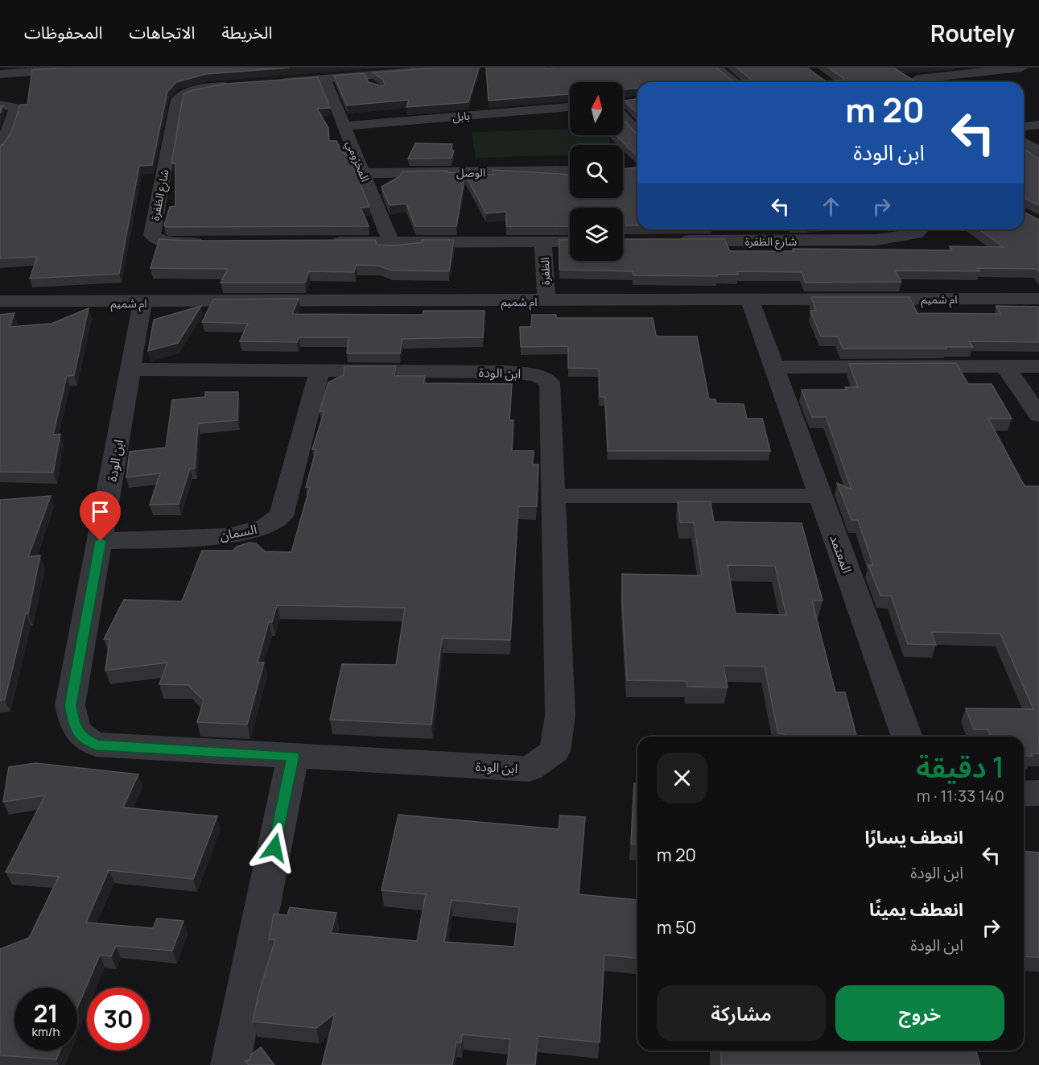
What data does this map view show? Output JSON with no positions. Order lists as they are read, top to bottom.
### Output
{
  "streets": {
    "street": [
      "بابل",
      "المخزومي",
      "الوصل",
      "شارع الظفرة",
      "الظفرة",
      "ام شميم",
      "ابن الودة",
      "السمان",
      "المعتمد"
    ]
  },
  "crossings": [
    ["بابل", "المخزومي"],
    ["المخزومي", "الوصل"],
    ["الظفرة", "ام شميم"],
    ["ام شميم", "ابن الودة"],
    ["ام شميم", "المعتمد"],
    ["ابن الودة", "السمان"]
  ],
  "north": "top",
  "page": {
    "header": "Routely",
    "nav": ["الخريطة", "الاتجاهات", "المحفوظات"],
    "turn": ["20 m", "ابن الودة"],
    "heading": ["1 دقيقة", "140 m · 11:33"],
    "list": [
      {
        "name": "انعطف يسارًا",
        "note": "ابن الودة",
        "value": "20 m"
      },
      {
        "name": "انعطف يمينًا",
        "note": "ابن الودة",
        "value": "50 m"
      }
    ],
    "buttons": ["خروج", "مشاركة"],
    "speed": "21 km/h",
    "limit": "30"
  }
}
